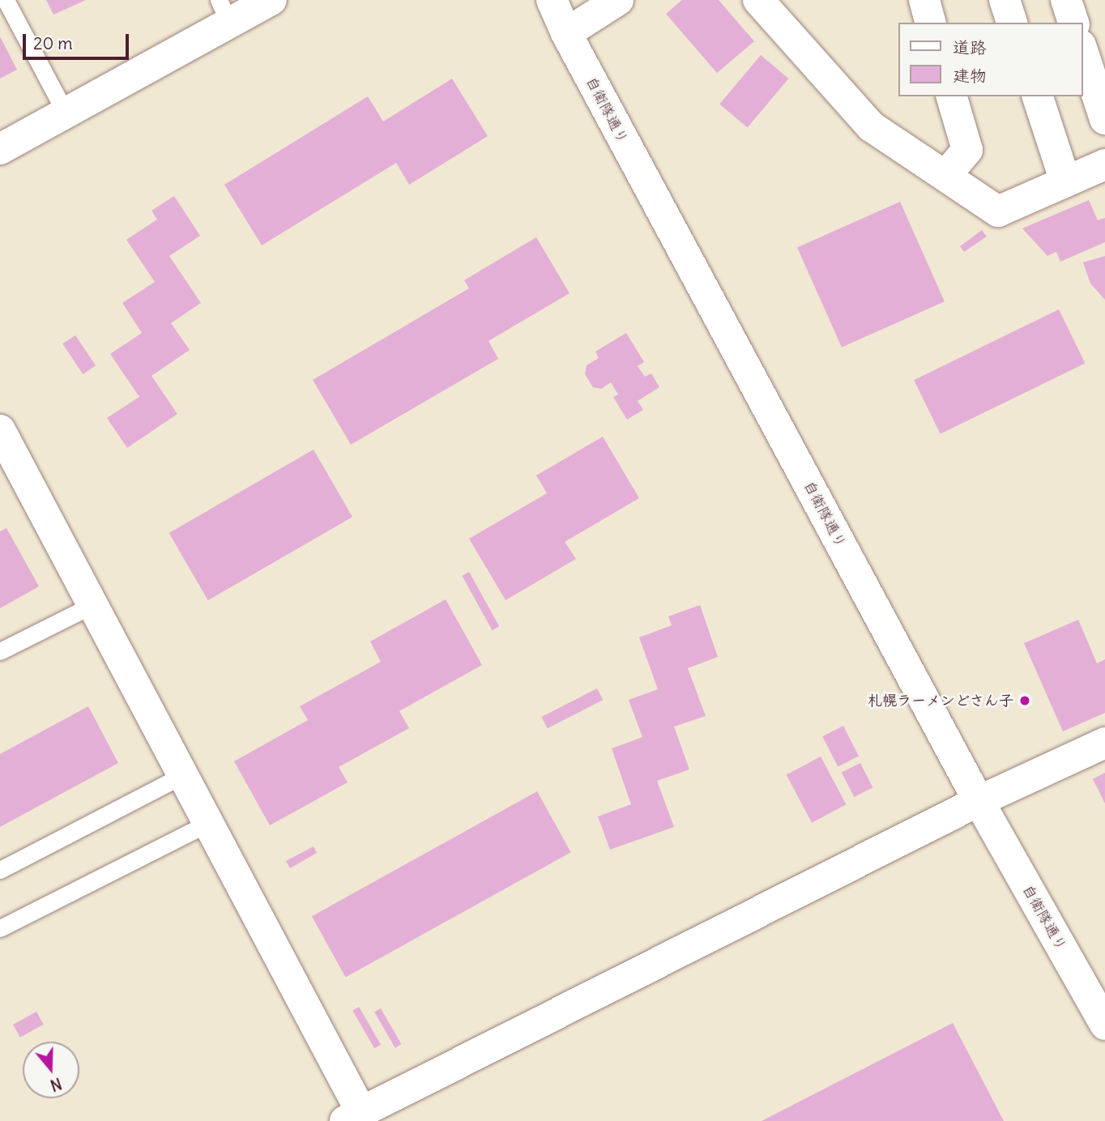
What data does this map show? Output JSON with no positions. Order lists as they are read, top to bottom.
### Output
{
  "streets": {
    "street": ["自衛隊通り"]
  },
  "places": ["札幌ラーメンどさん子"],
  "legend": ["道路", "建物"],
  "scale_bar": "20 m",
  "north": "bottom"
}
